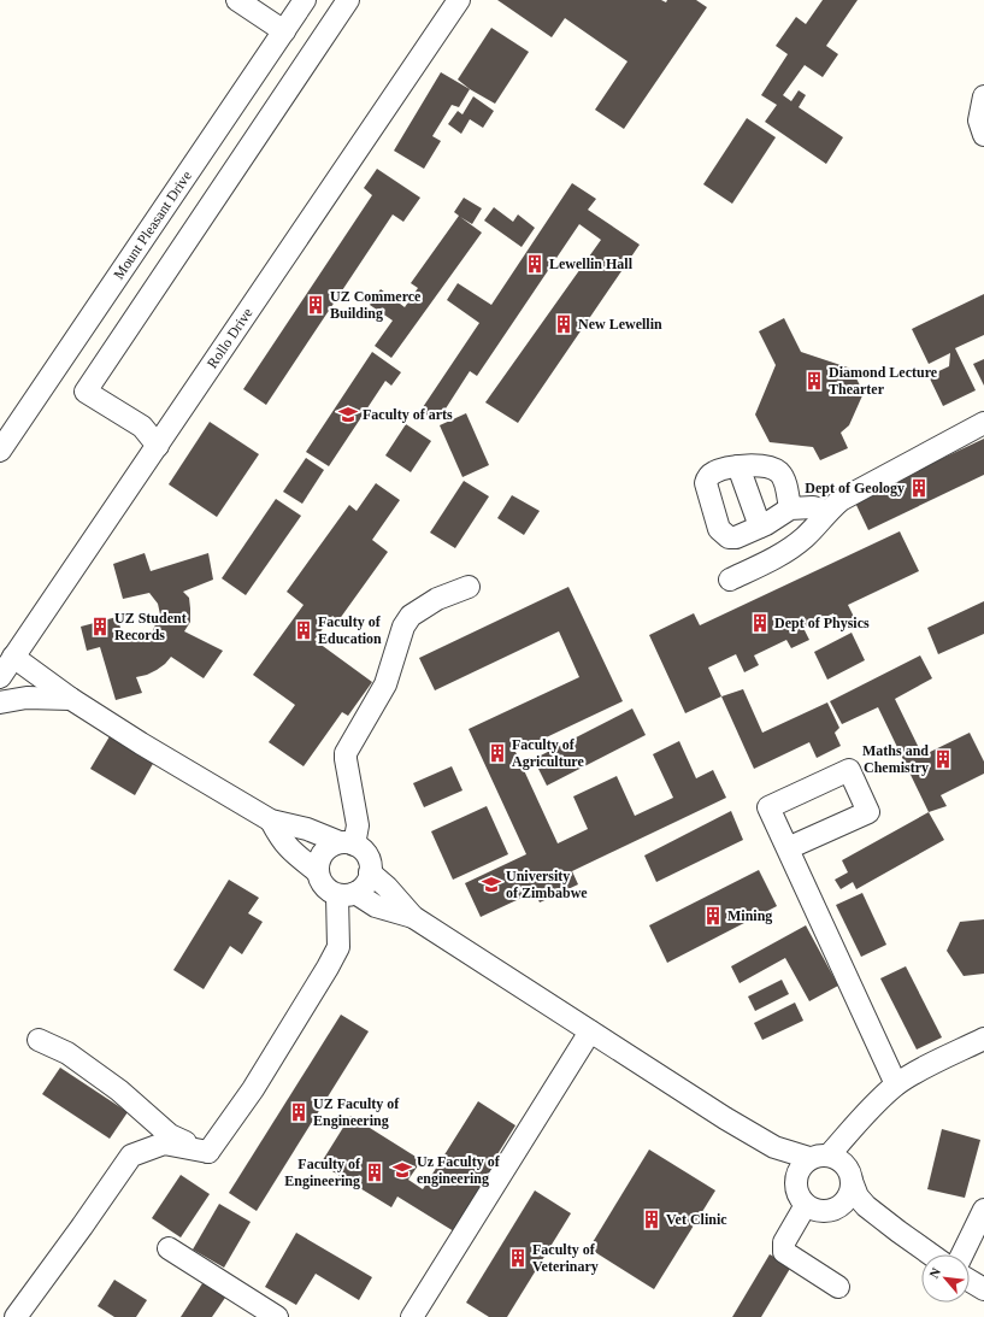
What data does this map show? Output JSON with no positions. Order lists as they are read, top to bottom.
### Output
{
  "streets": {
    "street": ["Mount Pleasant Drive", "Rollo Drive"]
  },
  "places": {
    "building": [
      "Lewellin Hall",
      "UZ Commerce Building",
      "New Lewellin",
      "Diamond Lecture Thearter",
      "Dept of Geology",
      "Dept of Physics",
      "UZ Student Records",
      "Faculty of Education",
      "Faculty of Agriculture",
      "Maths and Chemistry",
      "Mining",
      "UZ Faculty of Engineering",
      "Faculty of Engineering",
      "Vet Clinic",
      "Faculty of Veterinary"
    ],
    "school or university": ["Faculty of arts", "University of Zimbabwe", "Uz Faculty of engineering"]
  },
  "north": "top left"
}
